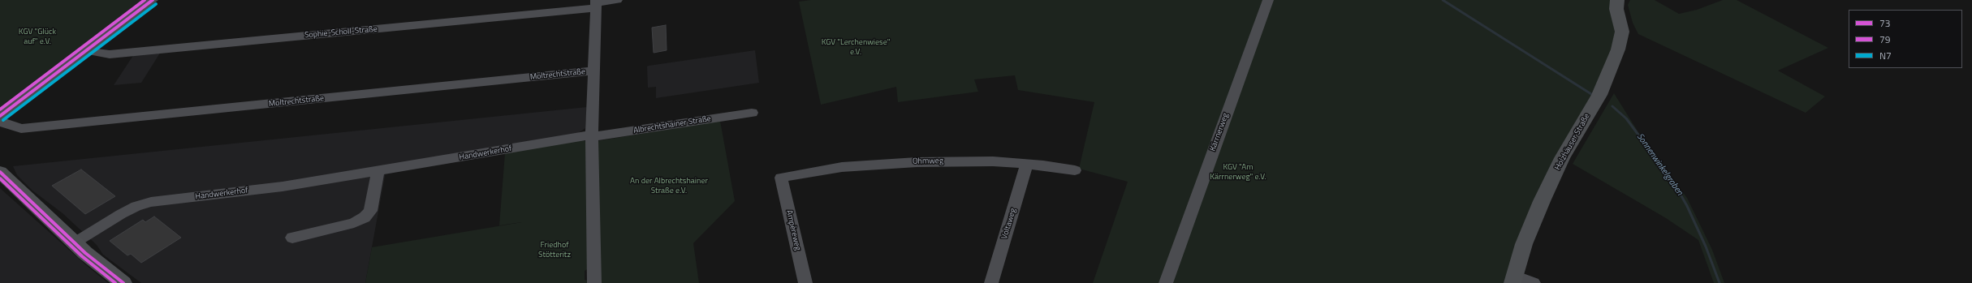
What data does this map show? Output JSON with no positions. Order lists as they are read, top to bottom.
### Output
{
  "streets": {
    "main road": ["Holzhäuser Straße"],
    "street": [
      "Sophie-Scholl-Straße",
      "Moltrechtstraße",
      "Albrechtshainer Straße",
      "Kärrnerweg",
      "Handwerkerhof",
      "Ohmweg",
      "Voltaweg",
      "Ampèreweg"
    ]
  },
  "crossings": [
    ["Albrechtshainer Straße", "Handwerkerhof"],
    ["Ohmweg", "Voltaweg"],
    ["Ohmweg", "Ampèreweg"]
  ],
  "water": ["Sonnenwinkelgraben"],
  "parks": [
    "KGV \"Glück auf\" e.V.",
    "KGV \"Lerchenwiese\" e.V.",
    "KGV \"Am Kärrnerweg\" e.V.",
    "An der Albrechtshainer Straße e.V.",
    "Friedhof Stötteritz"
  ],
  "lines": ["transit line 73", "transit line N7", "transit line 79"],
  "legend": ["73", "79", "N7"]
}
